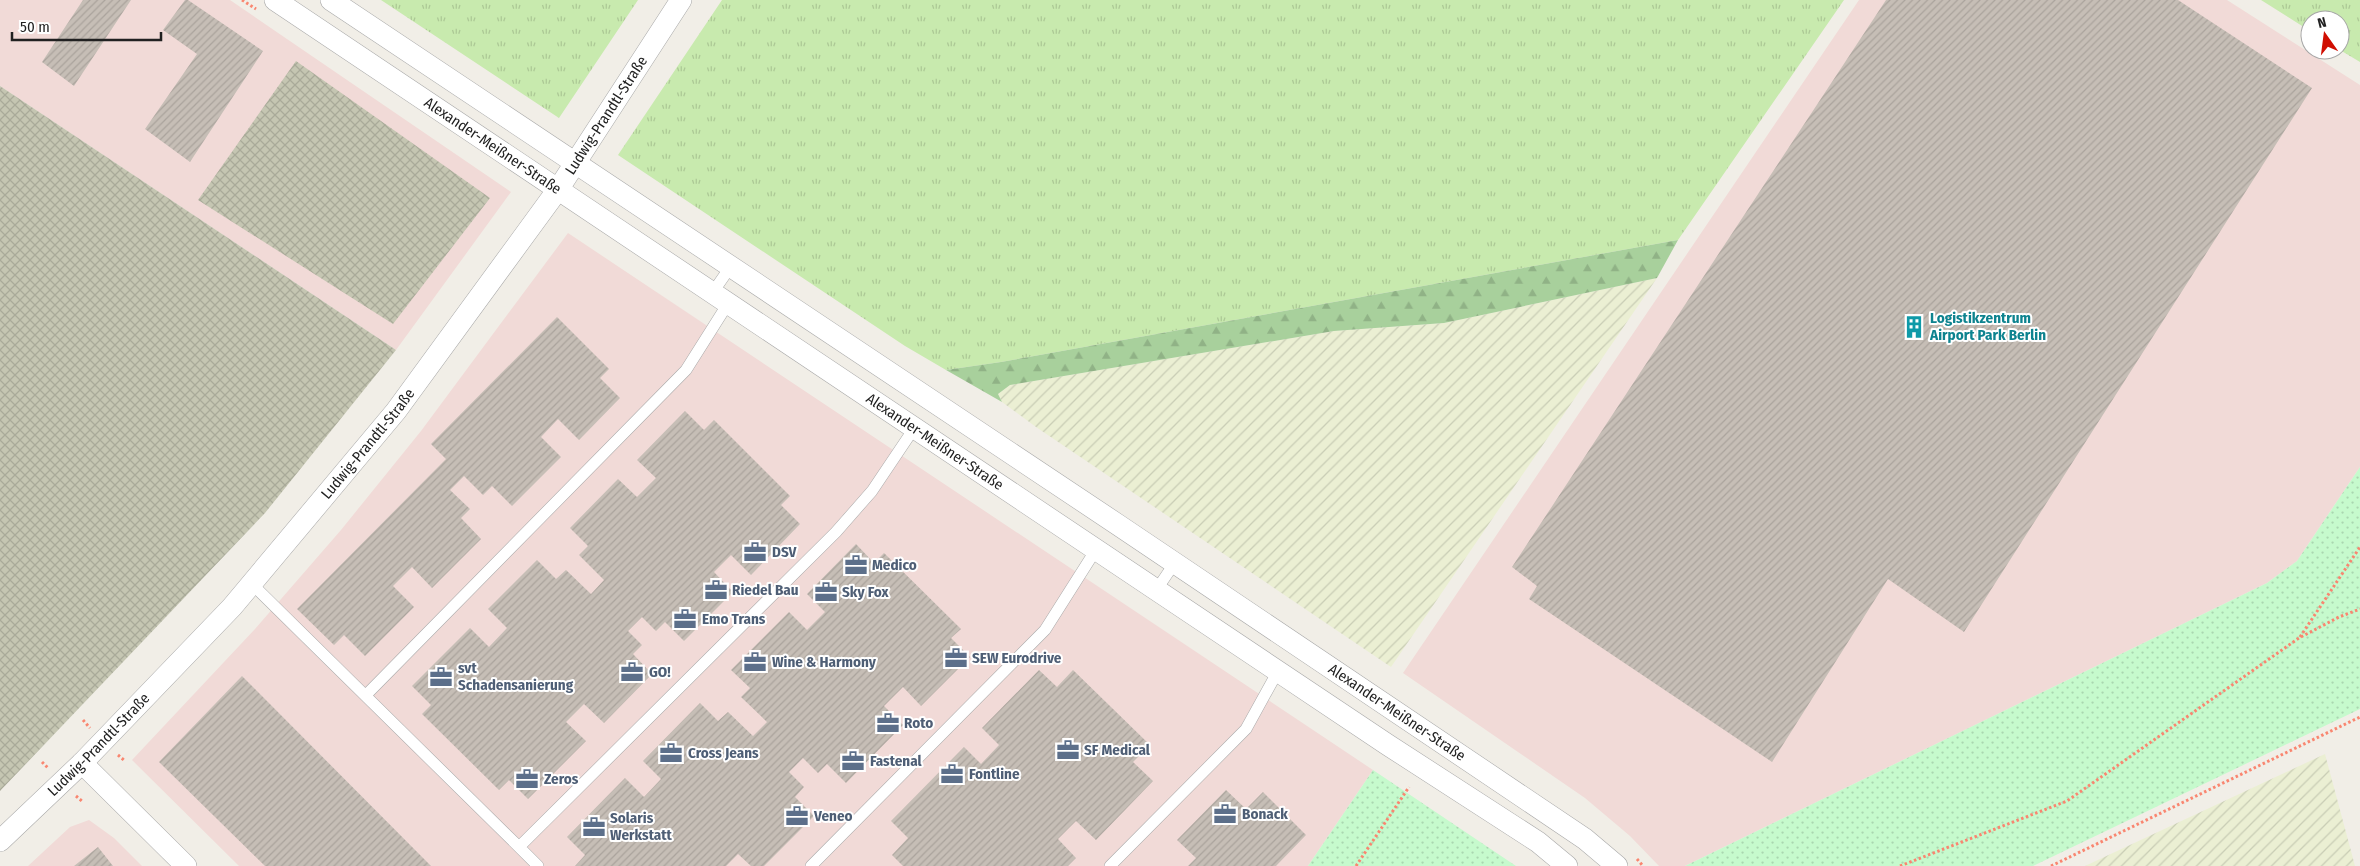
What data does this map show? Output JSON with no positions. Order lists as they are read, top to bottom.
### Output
{
  "streets": {
    "street": ["Ludwig-Prandtl-Straße", "Alexander-Meißner-Straße"]
  },
  "crossings": [
    ["Ludwig-Prandtl-Straße", "Alexander-Meißner-Straße"]
  ],
  "places": {
    "building": ["Logistikzentrum Airport Park Berlin"],
    "office": [
      "DSV",
      "Medico",
      "Riedel Bau",
      "Sky Fox",
      "Emo Trans",
      "SEW Eurodrive",
      "Wine & Harmony",
      "GO!",
      "svt Schadensanierung",
      "Roto",
      "SF Medical",
      "Cross Jeans",
      "Fastenal",
      "Fontline",
      "Zeros",
      "Bonack",
      "Veneo",
      "Solaris Werkstatt"
    ]
  },
  "scale_bar": "50 m",
  "north": "top"
}
